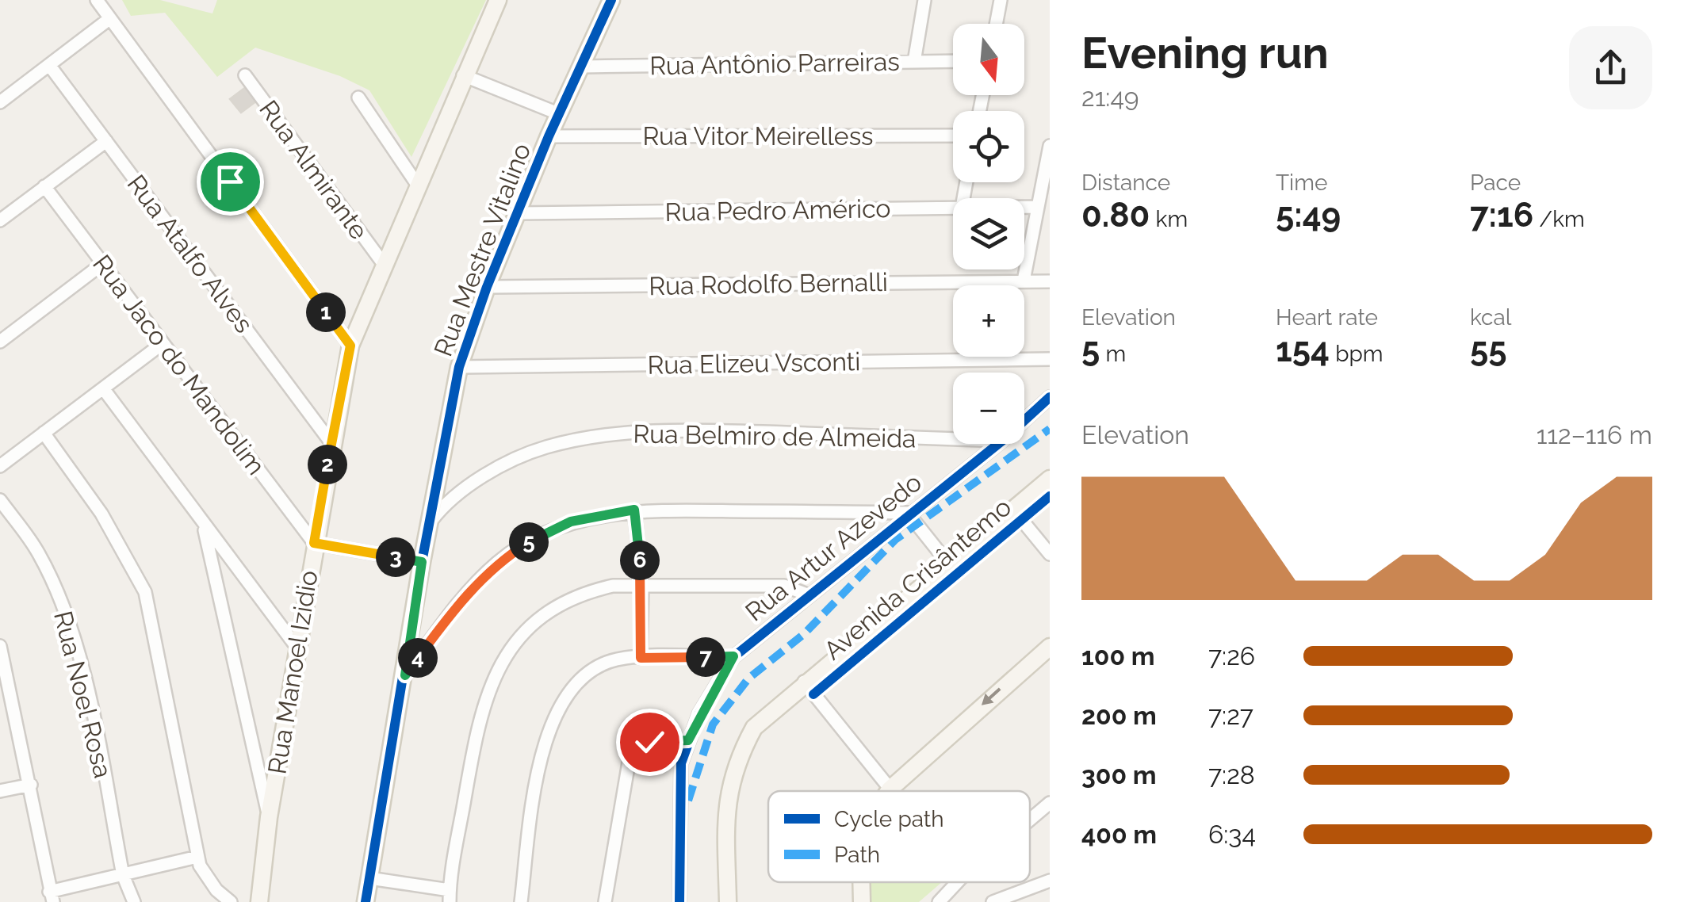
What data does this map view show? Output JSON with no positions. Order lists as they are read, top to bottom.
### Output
{
  "streets": {
    "street": [
      "Rua Antônio Parreiras",
      "Rua Vitor Meirelless",
      "Rua Almirante",
      "Rua Pedro Américo",
      "Rua Mestre Vitalino",
      "Rua Atalfo Alves",
      "Rua Rodolfo Bernalli",
      "Rua Elizeu Vsconti",
      "Rua Jaco do Mandolim",
      "Rua Belmiro de Almeida",
      "Rua Artur Azevedo",
      "Rua Manoel Izidio",
      "Rua Noel Rosa"
    ],
    "cycle path": ["Avenida Crisântemo"]
  },
  "crossings": [
    ["Rua Antônio Parreiras", "Rua Mestre Vitalino"],
    ["Rua Vitor Meirelless", "Rua Mestre Vitalino"],
    ["Rua Almirante", "Rua Manoel Izidio"],
    ["Rua Pedro Américo", "Rua Mestre Vitalino"],
    ["Rua Mestre Vitalino", "Rua Rodolfo Bernalli"],
    ["Rua Mestre Vitalino", "Rua Elizeu Vsconti"],
    ["Rua Mestre Vitalino", "Rua Belmiro de Almeida"],
    ["Rua Atalfo Alves", "Rua Manoel Izidio"],
    ["Rua Jaco do Mandolim", "Rua Manoel Izidio"]
  ],
  "legend": ["Cycle path", "Path"],
  "north": "bottom",
  "page": {
    "heading": ["Evening run", "21:49"],
    "map_buttons": ["+", "−"],
    "stats": [
      ["Distance", "0.80 km"],
      ["Time", "5:49"],
      ["Pace", "7:16 /km"],
      ["Elevation", "5 m"],
      ["Heart rate", "154 bpm"],
      ["kcal", "55"]
    ],
    "pins": [
      "1",
      "2",
      "5",
      "3",
      "6",
      "7",
      "4"
    ],
    "chart": ["Elevation", "112–116 m"],
    "list": [
      {
        "name": "100 m",
        "note": "7:26"
      },
      {
        "name": "200 m",
        "note": "7:27"
      },
      {
        "name": "300 m",
        "note": "7:28"
      },
      {
        "name": "400 m",
        "note": "6:34"
      }
    ]
  }
}
